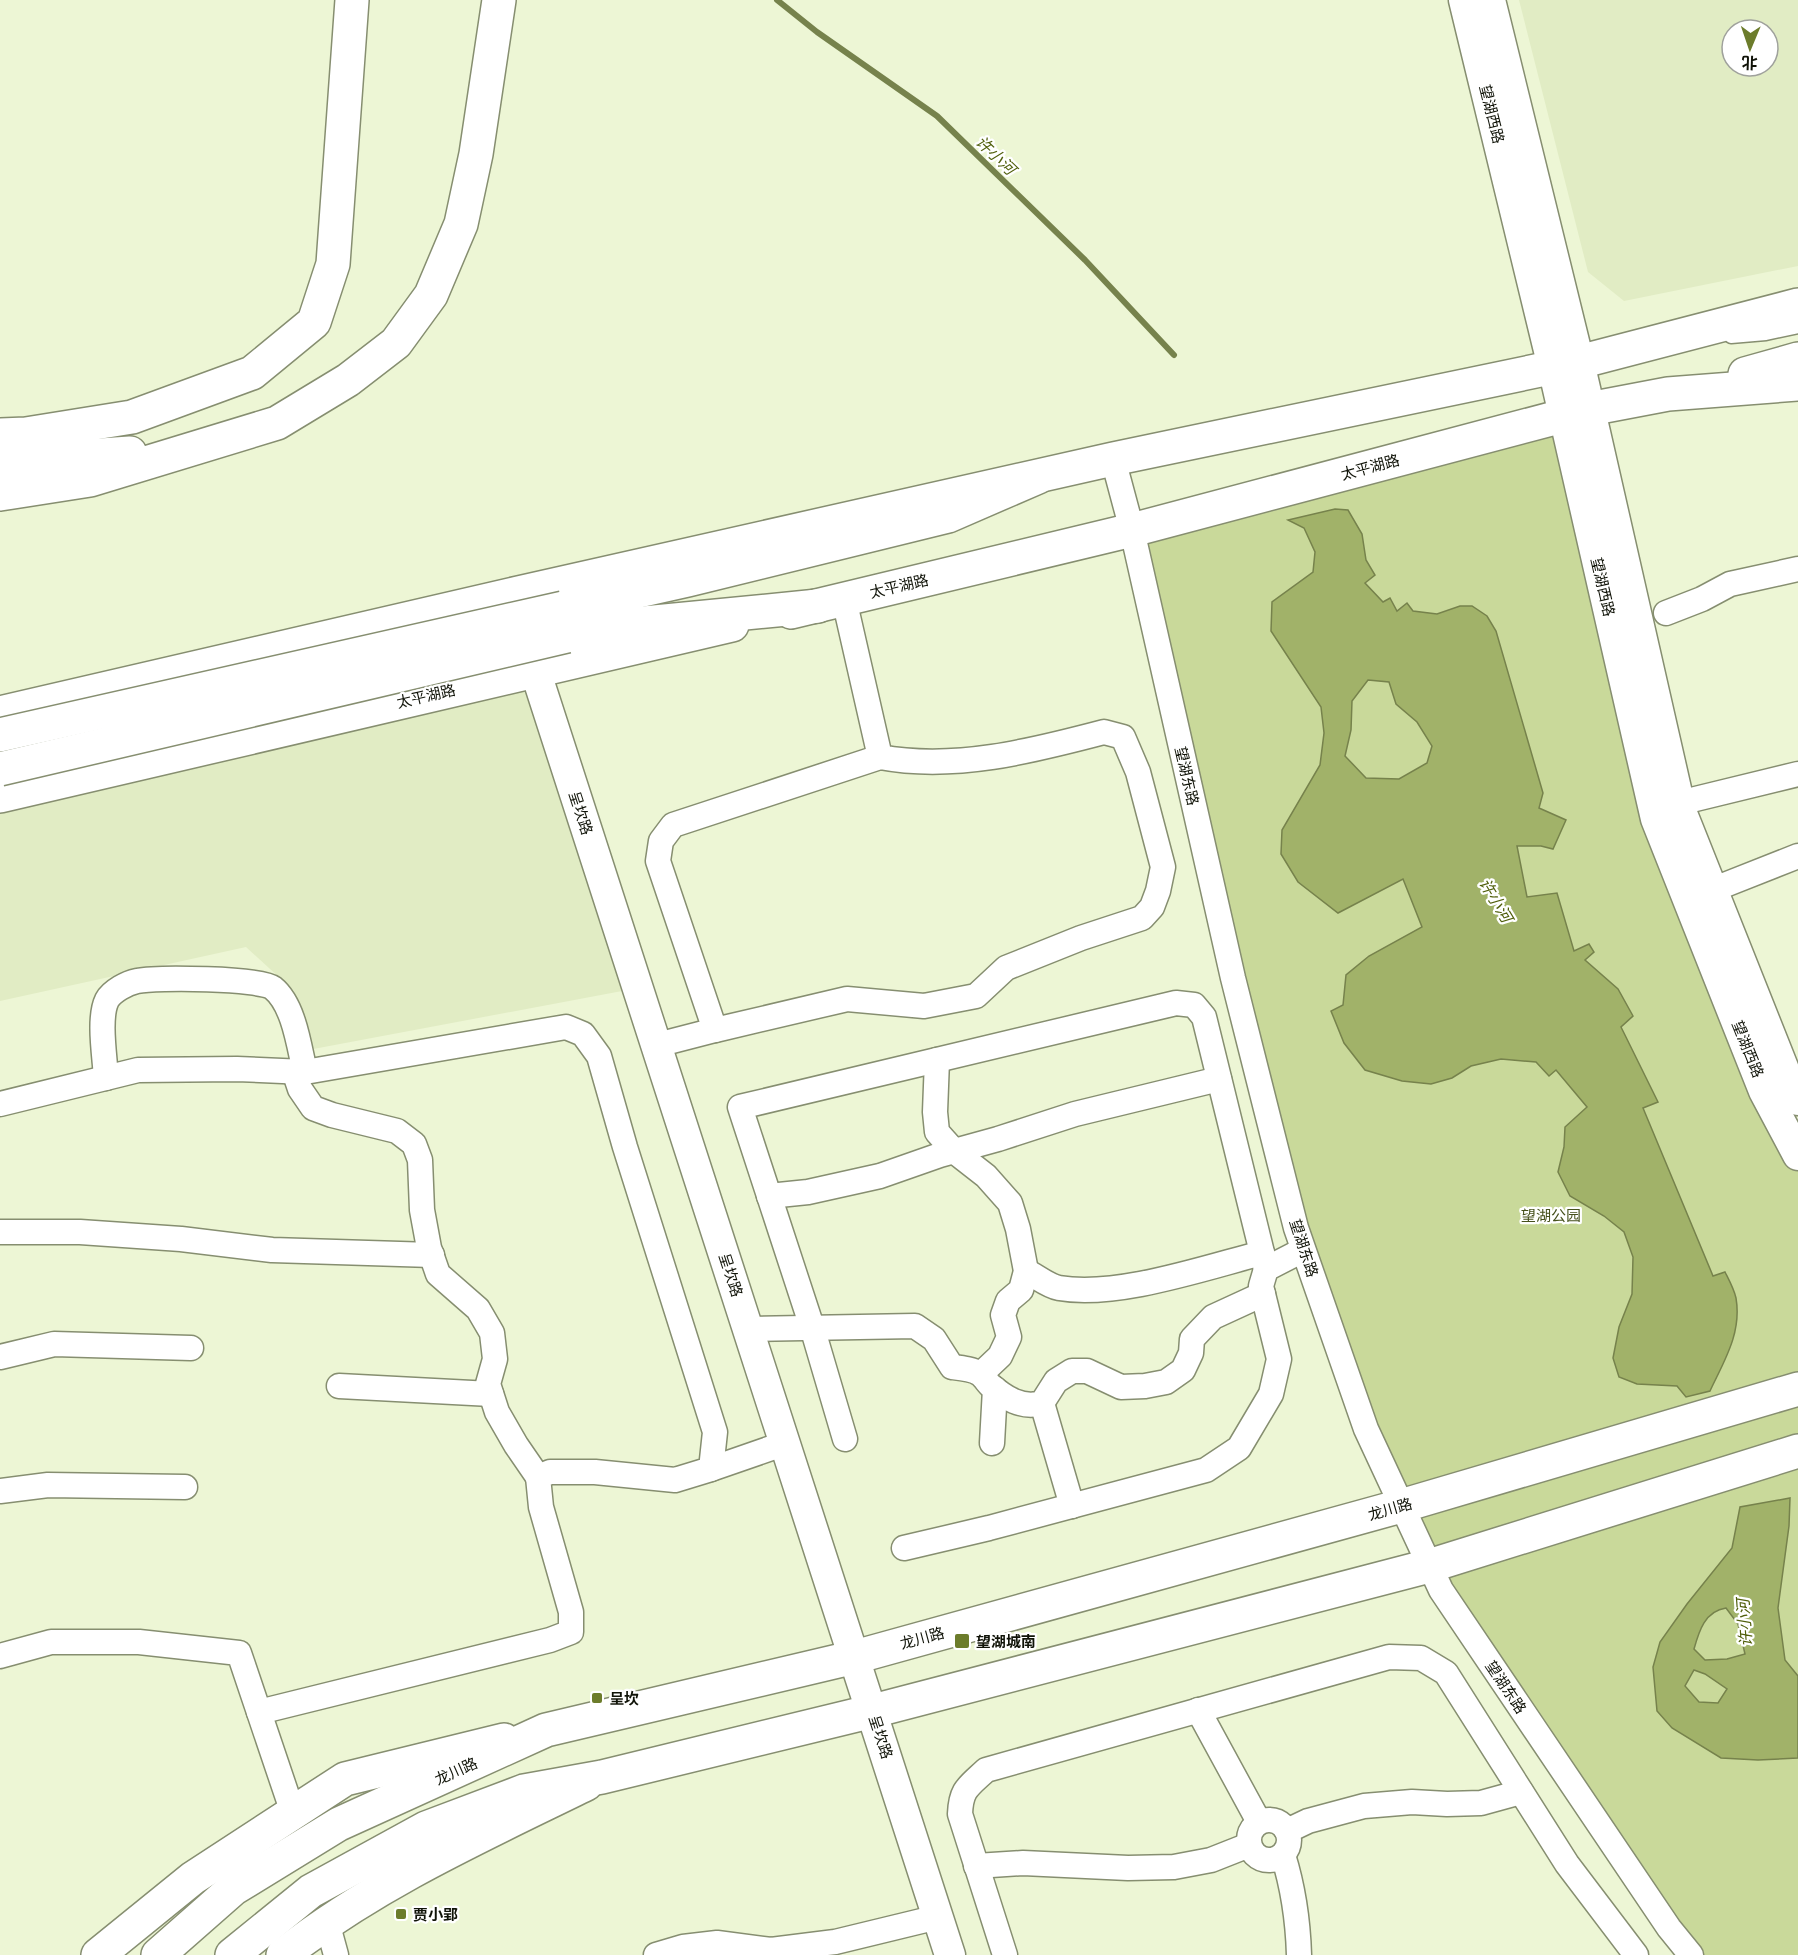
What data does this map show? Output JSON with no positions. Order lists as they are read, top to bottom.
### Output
{
  "streets": {
    "main road": ["太平湖路", "龙川路"],
    "street": ["望湖西路", "望湖东路", "呈坎路"]
  },
  "crossings": [
    ["望湖西路", "太平湖路"],
    ["太平湖路", "望湖东路"],
    ["太平湖路", "呈坎路"],
    ["望湖东路", "龙川路"],
    ["呈坎路", "龙川路"]
  ],
  "water": ["许小河"],
  "parks": ["望湖公园"],
  "places": {
    "transit": ["望湖城南", "呈坎", "贾小郢"]
  },
  "north": "bottom"
}
